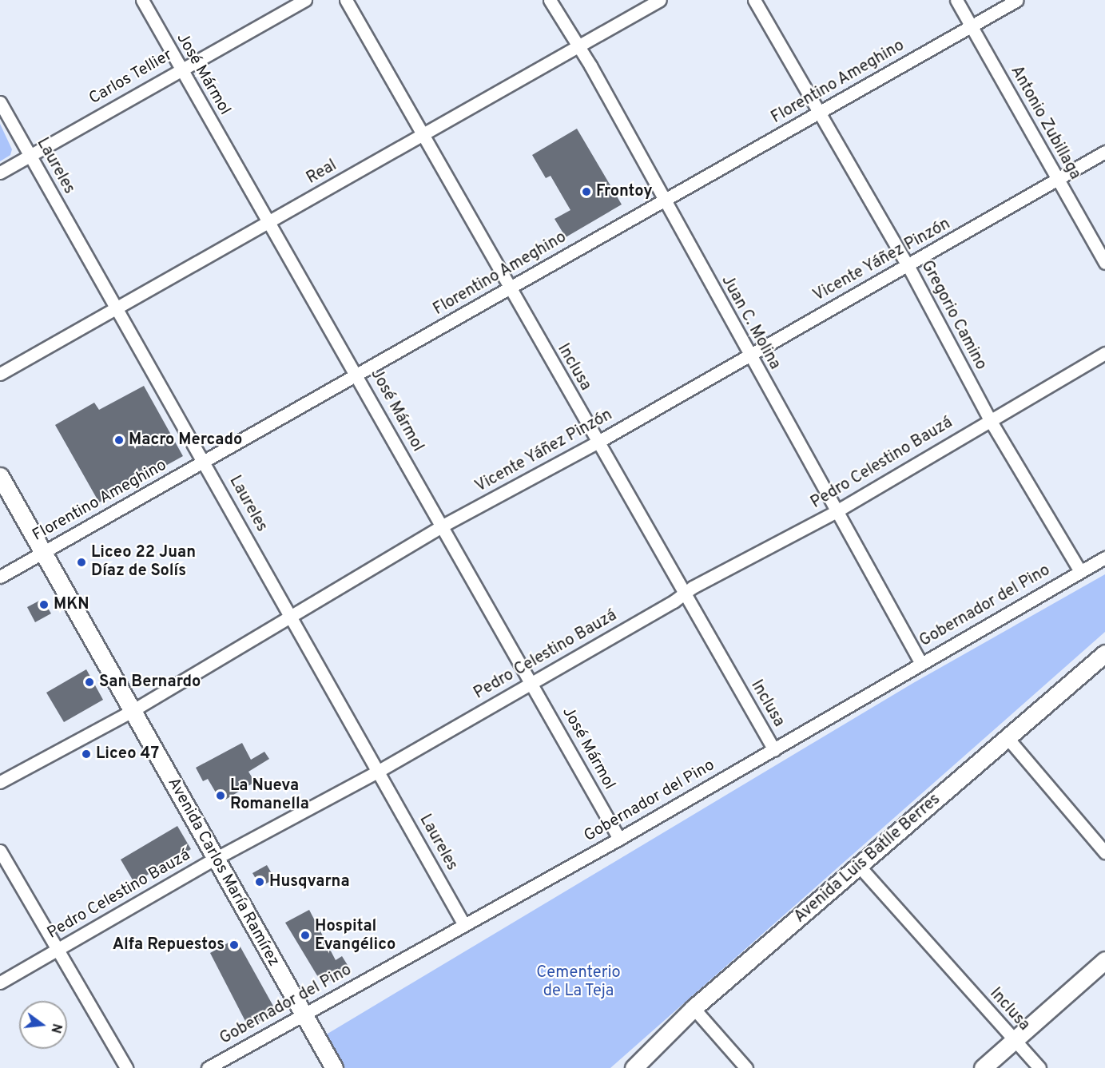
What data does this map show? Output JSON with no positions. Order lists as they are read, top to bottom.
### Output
{
  "streets": {
    "main road": ["Avenida Luis Batlle Berres", "Avenida Carlos María Ramírez"],
    "street": [
      "José Mármol",
      "Carlos Tellier",
      "Florentino Ameghino",
      "Antonio Zubillaga",
      "Laureles",
      "Real",
      "Vicente Yáñez Pinzón",
      "Gregorio Camino",
      "Juan C. Molina",
      "Inclusa",
      "Pedro Celestino Bauzá",
      "Gobernador del Pino"
    ]
  },
  "crossings": [
    ["José Mármol", "Carlos Tellier"],
    ["José Mármol", "Florentino Ameghino"],
    ["José Mármol", "Real"],
    ["José Mármol", "Vicente Yáñez Pinzón"],
    ["José Mármol", "Pedro Celestino Bauzá"],
    ["José Mármol", "Gobernador del Pino"],
    ["Carlos Tellier", "Laureles"],
    ["Florentino Ameghino", "Antonio Zubillaga"],
    ["Florentino Ameghino", "Laureles"],
    ["Florentino Ameghino", "Gregorio Camino"],
    ["Florentino Ameghino", "Juan C. Molina"],
    ["Florentino Ameghino", "Inclusa"],
    ["Florentino Ameghino", "Avenida Carlos María Ramírez"],
    ["Antonio Zubillaga", "Vicente Yáñez Pinzón"],
    ["Laureles", "Real"],
    ["Laureles", "Vicente Yáñez Pinzón"],
    ["Laureles", "Pedro Celestino Bauzá"],
    ["Laureles", "Gobernador del Pino"],
    ["Real", "Juan C. Molina"],
    ["Real", "Inclusa"],
    ["Vicente Yáñez Pinzón", "Gregorio Camino"],
    ["Vicente Yáñez Pinzón", "Juan C. Molina"],
    ["Vicente Yáñez Pinzón", "Inclusa"],
    ["Vicente Yáñez Pinzón", "Avenida Carlos María Ramírez"],
    ["Gregorio Camino", "Pedro Celestino Bauzá"],
    ["Gregorio Camino", "Gobernador del Pino"],
    ["Juan C. Molina", "Pedro Celestino Bauzá"],
    ["Juan C. Molina", "Gobernador del Pino"],
    ["Inclusa", "Pedro Celestino Bauzá"],
    ["Inclusa", "Gobernador del Pino"],
    ["Inclusa", "Avenida Luis Batlle Berres"],
    ["Pedro Celestino Bauzá", "Avenida Carlos María Ramírez"],
    ["Gobernador del Pino", "Avenida Carlos María Ramírez"]
  ],
  "parks": ["Cementerio de La Teja"],
  "places": [
    "Frontoy",
    "Macro Mercado",
    "Liceo 22 Juan Díaz de Solís",
    "MKN",
    "San Bernardo",
    "Liceo 47",
    "La Nueva Romanella",
    "Husqvarna",
    "Hospital Evangélico",
    "Alfa Repuestos"
  ],
  "north": "right"
}
